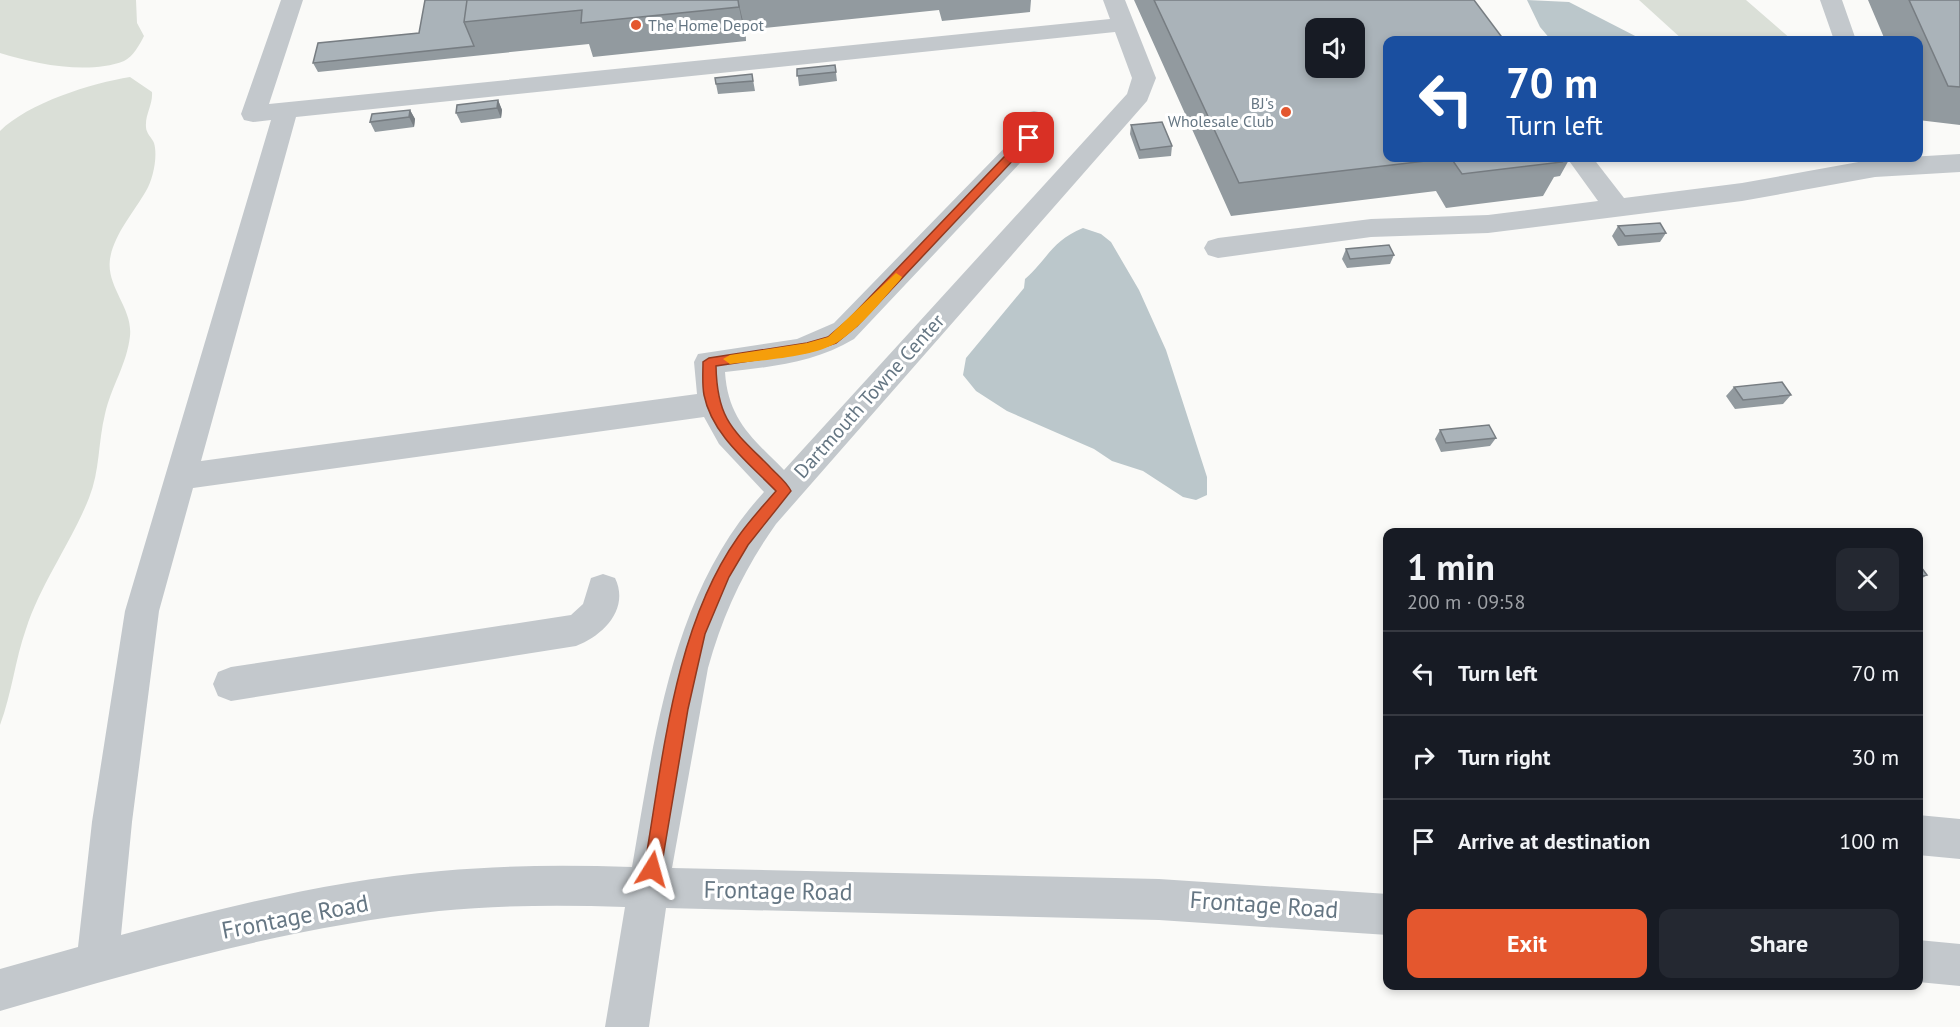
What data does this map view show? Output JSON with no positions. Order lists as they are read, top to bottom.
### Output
{
  "streets": {
    "street": ["Dartmouth Towne Center", "Frontage Road"]
  },
  "crossings": [
    ["Dartmouth Towne Center", "Frontage Road"]
  ],
  "places": ["The Home Depot", "BJ's Wholesale Club"],
  "page": {
    "turn": ["70 m", "Turn left"],
    "heading": ["1 min", "200 m · 09:58"],
    "list": [
      {
        "name": "Turn left",
        "value": "70 m"
      },
      {
        "name": "Turn right",
        "value": "30 m"
      },
      {
        "name": "Arrive at destination",
        "value": "100 m"
      }
    ],
    "buttons": ["Exit", "Share"]
  }
}
